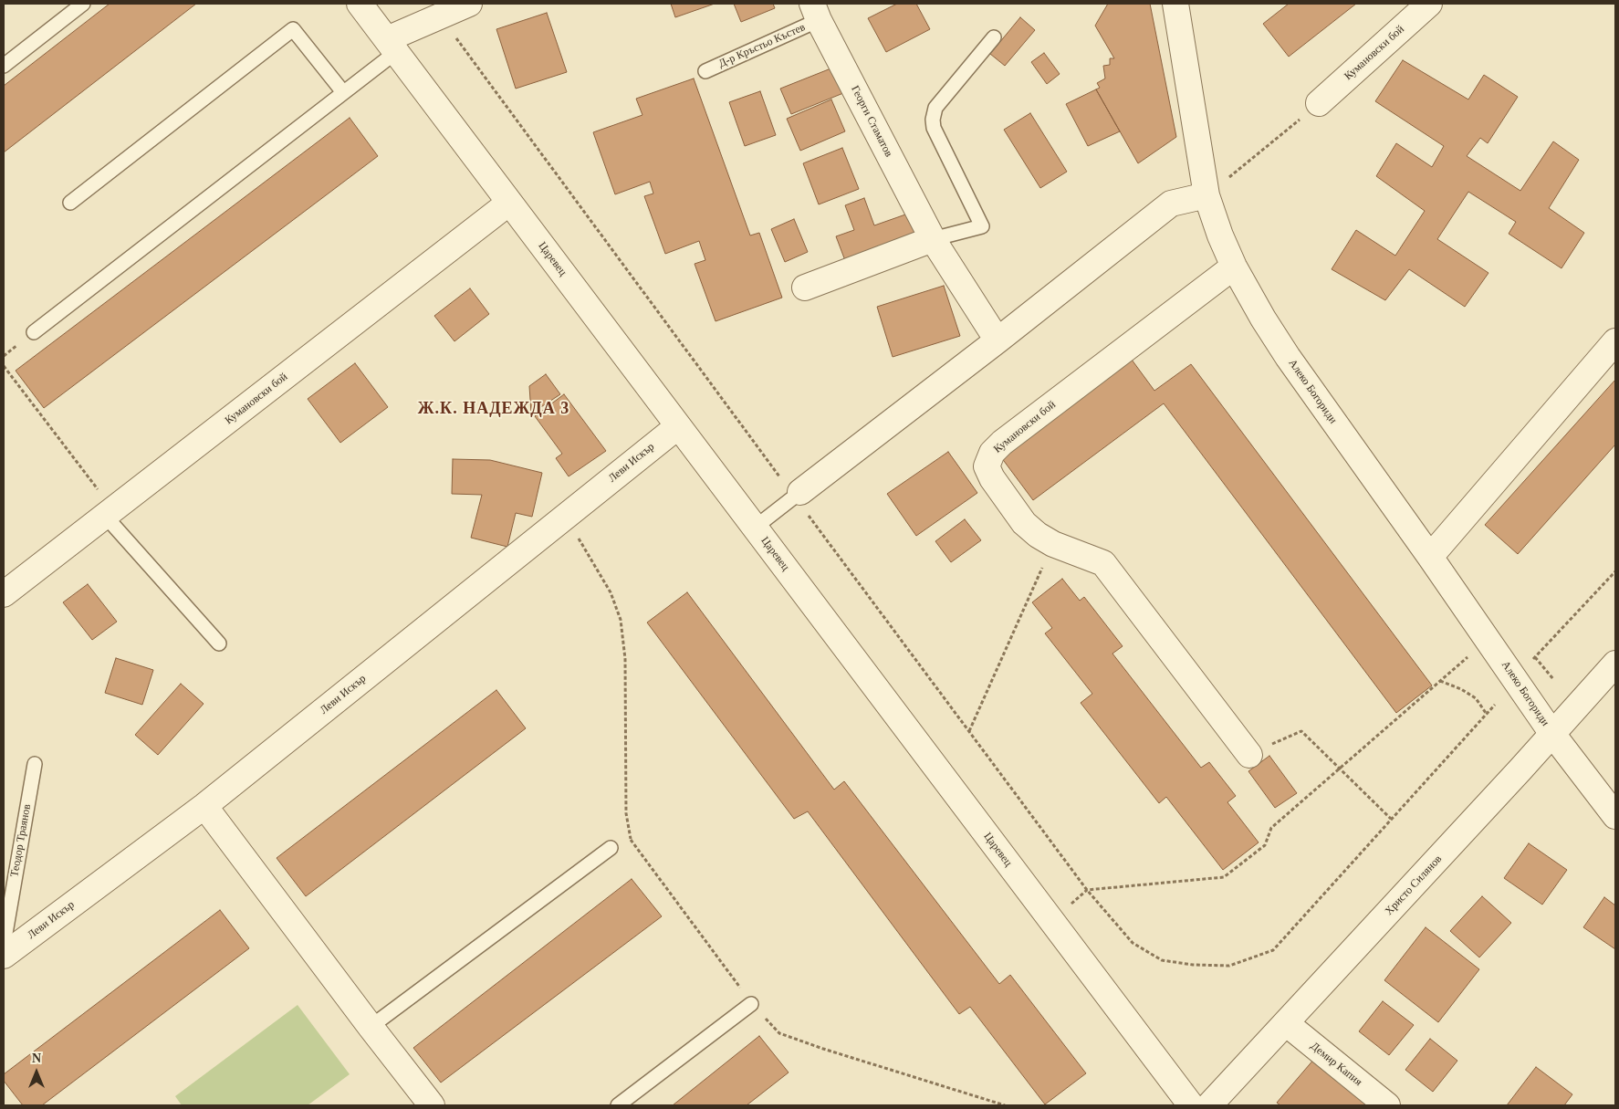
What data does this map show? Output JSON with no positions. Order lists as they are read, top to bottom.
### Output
{
  "streets": {
    "street": [
      "Кумановски бой",
      "Георги Стаматов",
      "Царевец",
      "Алеко Богориди",
      "Леви Искър",
      "Христо Силянов",
      "Демир Капия"
    ],
    "lane": ["Д-р Кръстьо Къстев", "Теодор Траянов"]
  },
  "crossings": [
    ["Д-р Кръстьо Къстев", "Георги Стаматов"],
    ["Кумановски бой", "Царевец"],
    ["Кумановски бой", "Алеко Богориди"],
    ["Царевец", "Леви Искър"],
    ["Алеко Богориди", "Христо Силянов"],
    ["Христо Силянов", "Демир Капия"]
  ],
  "districts": ["Ж.К. НАДЕЖДА 3"],
  "north": "top"
}
